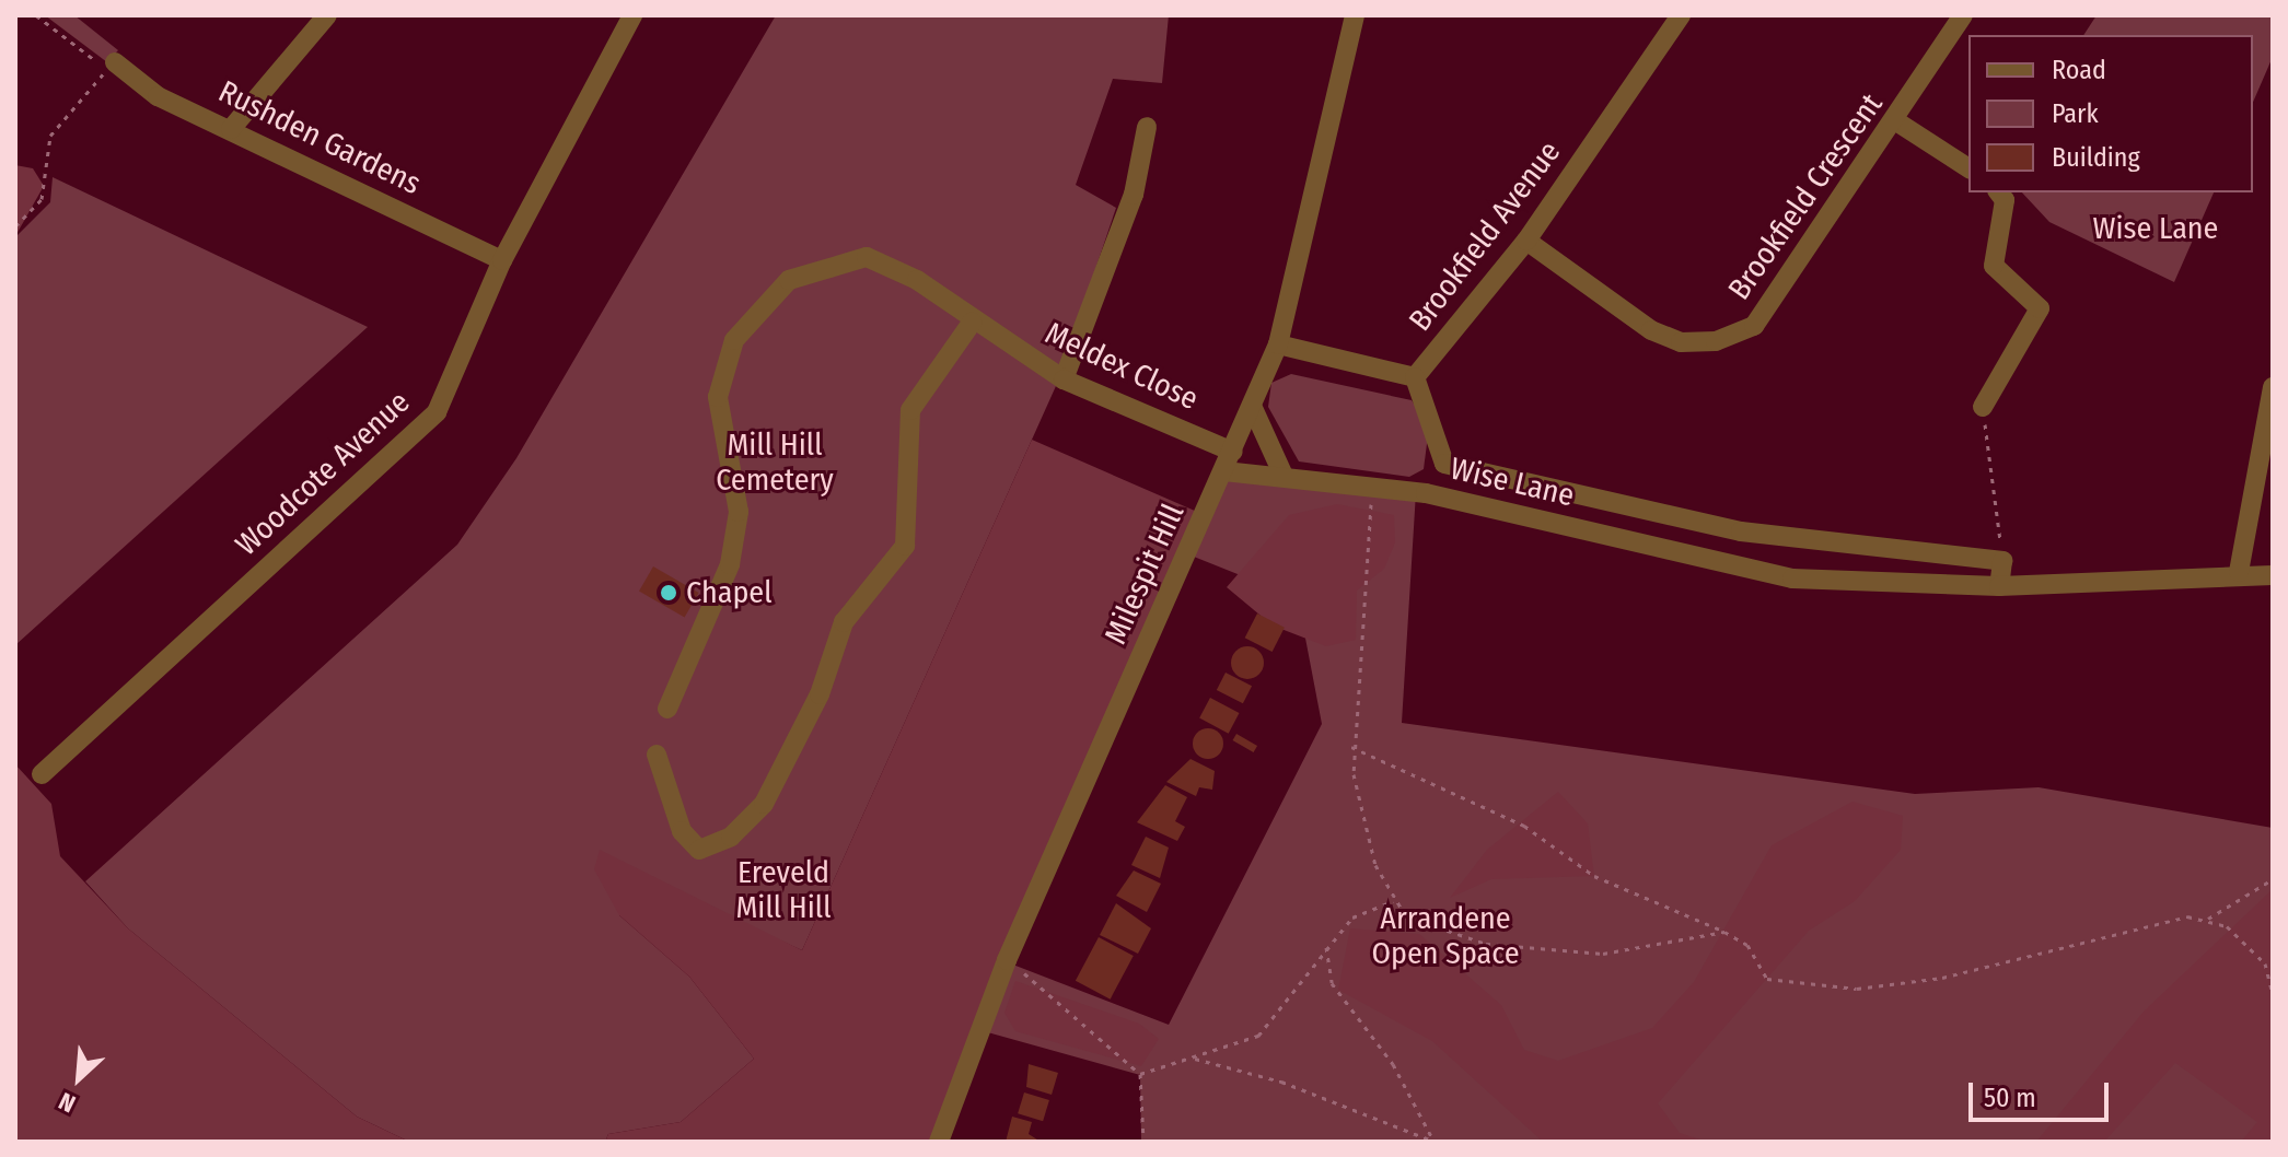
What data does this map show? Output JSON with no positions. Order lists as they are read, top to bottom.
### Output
{
  "streets": {
    "street": [
      "Rushden Gardens",
      "Brookfield Crescent",
      "Brookfield Avenue",
      "Meldex Close",
      "Woodcote Avenue",
      "Wise Lane",
      "Milespit Hill"
    ]
  },
  "crossings": [
    ["Rushden Gardens", "Woodcote Avenue"],
    ["Brookfield Crescent", "Brookfield Avenue"],
    ["Brookfield Avenue", "Wise Lane"],
    ["Brookfield Avenue", "Milespit Hill"],
    ["Meldex Close", "Milespit Hill"],
    ["Wise Lane", "Milespit Hill"]
  ],
  "parks": [
    "Wise Lane",
    "Mill Hill Cemetery",
    "Ereveld Mill Hill",
    "Arrandene Open Space"
  ],
  "places": ["Chapel"],
  "legend": ["Road", "Park", "Building"],
  "scale_bar": "50 m",
  "north": "bottom left"
}
